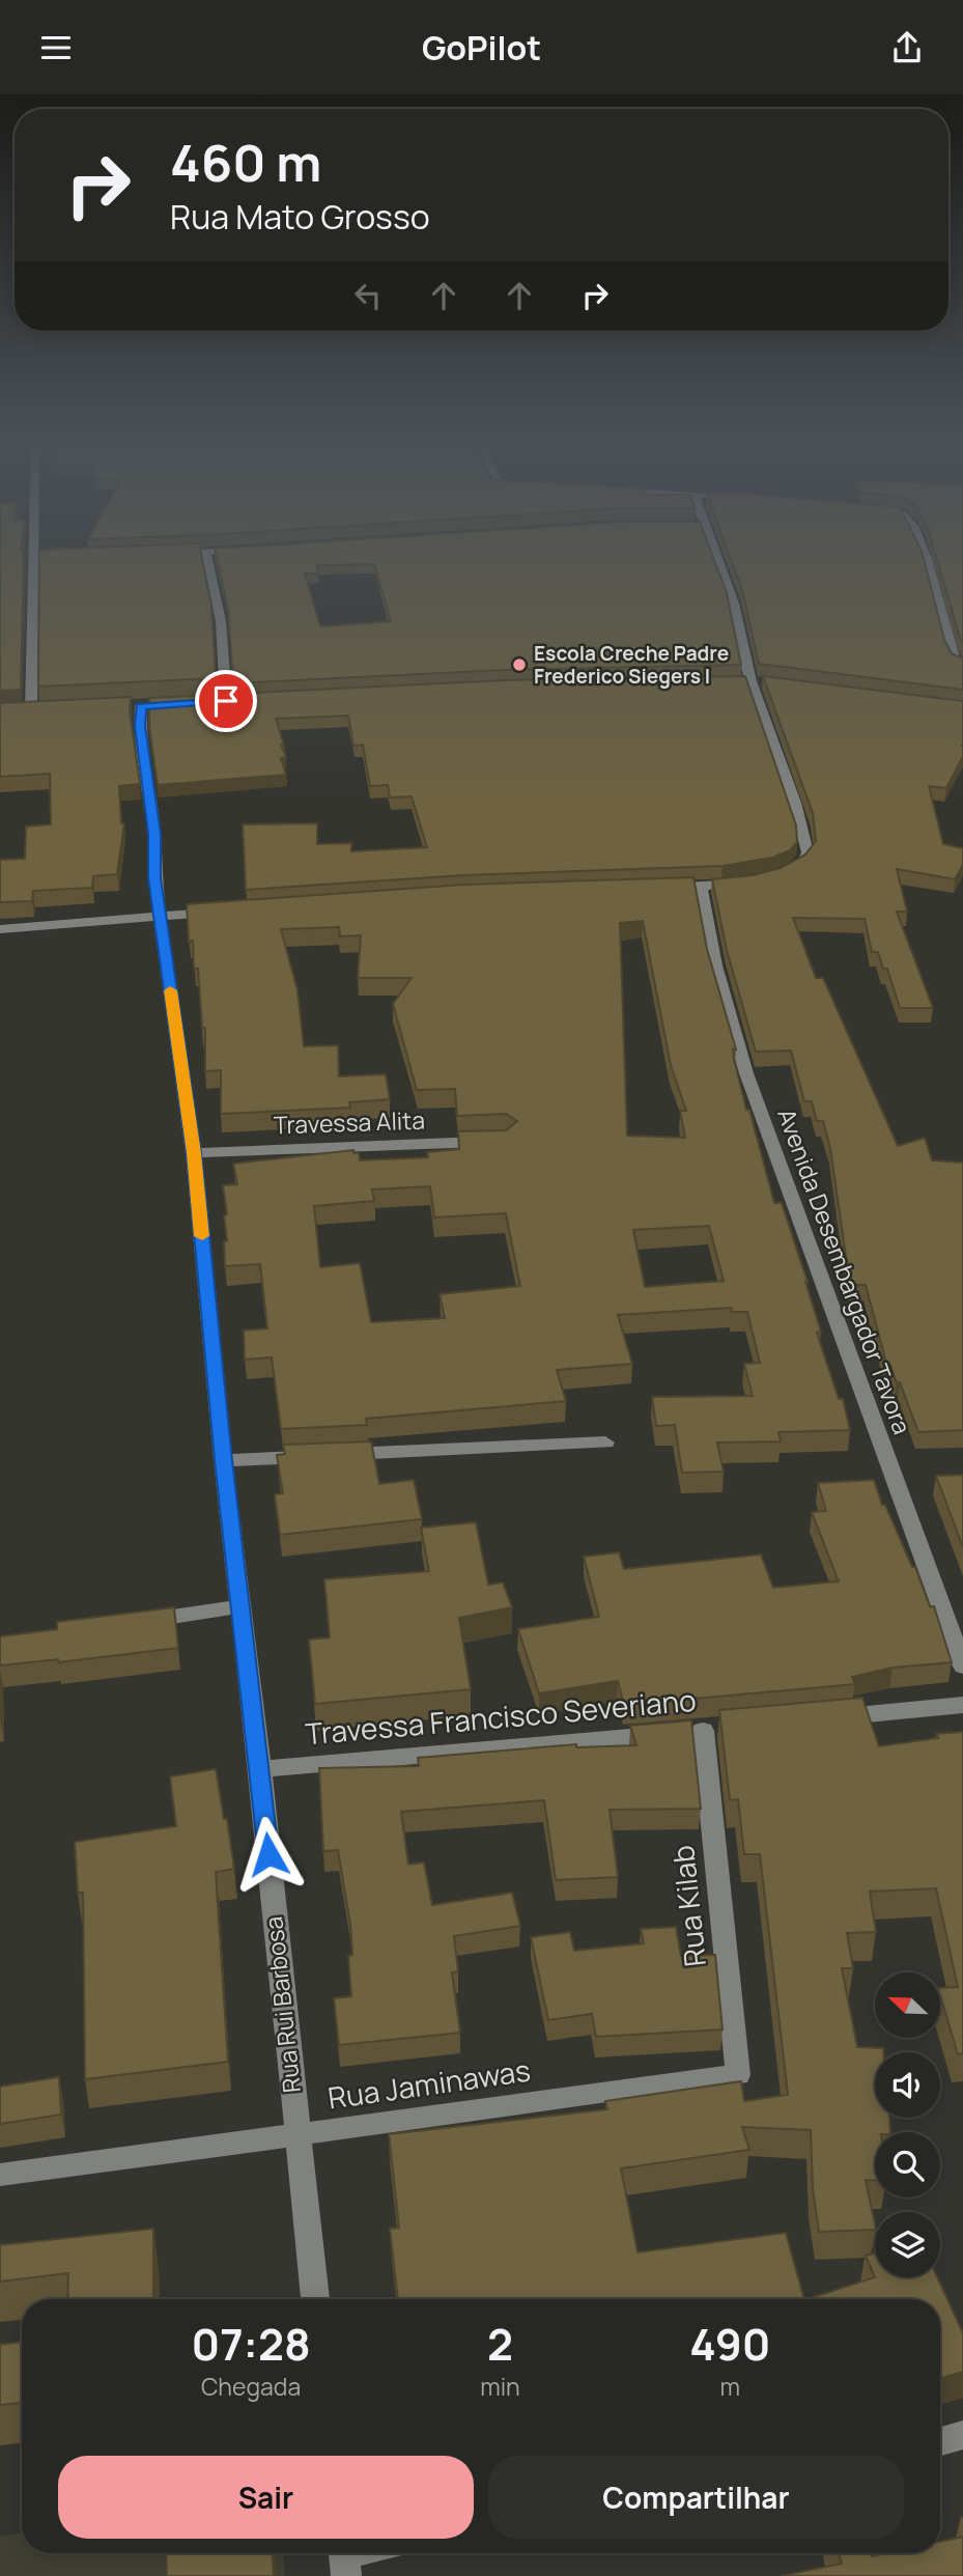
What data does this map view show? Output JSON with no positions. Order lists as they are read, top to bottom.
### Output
{
  "streets": {
    "street": [
      "Travessa Alita",
      "Avenida Desembargador Tavora",
      "Travessa Francisco Severiano",
      "Rua Kilab",
      "Rua Rui Barbosa",
      "Rua Jaminawas"
    ]
  },
  "crossings": [
    ["Travessa Alita", "Rua Rui Barbosa"],
    ["Travessa Francisco Severiano", "Rua Kilab"],
    ["Travessa Francisco Severiano", "Rua Rui Barbosa"],
    ["Rua Kilab", "Rua Jaminawas"],
    ["Rua Rui Barbosa", "Rua Jaminawas"]
  ],
  "places": ["Escola Creche Padre Frederico Siegers I"],
  "north": "top left",
  "page": {
    "header": "GoPilot",
    "turn": ["460 m", "Rua Mato Grosso"],
    "eta": [
      "07:28",
      "Chegada",
      "2",
      "min",
      "490",
      "m"
    ],
    "buttons": ["Sair", "Compartilhar"]
  }
}
